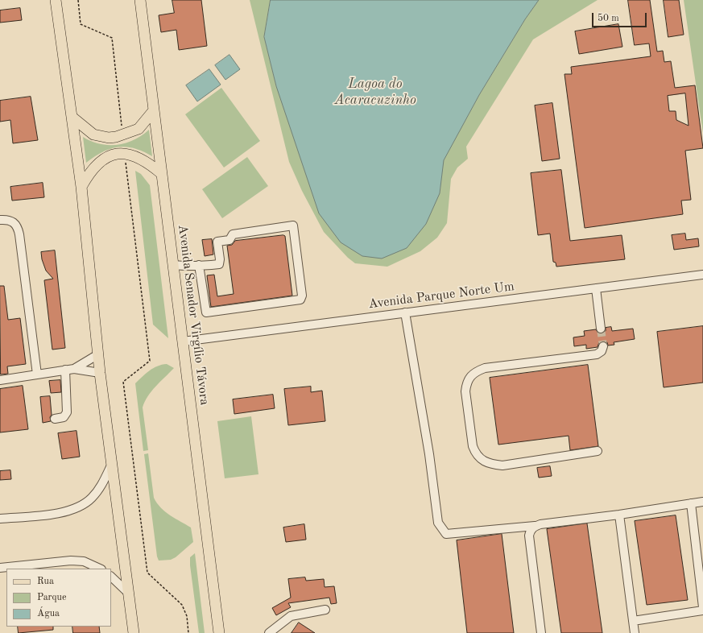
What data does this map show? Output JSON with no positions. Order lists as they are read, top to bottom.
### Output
{
  "streets": {
    "main road": ["Avenida Senador Virgílio Távora"],
    "street": ["Avenida Parque Norte Um"]
  },
  "crossings": [
    ["Avenida Parque Norte Um", "Avenida Senador Virgílio Távora"]
  ],
  "water": ["Lagoa do Acaracuzinho"],
  "legend": ["Rua", "Parque", "Água"],
  "scale_bar": "50 m"
}
